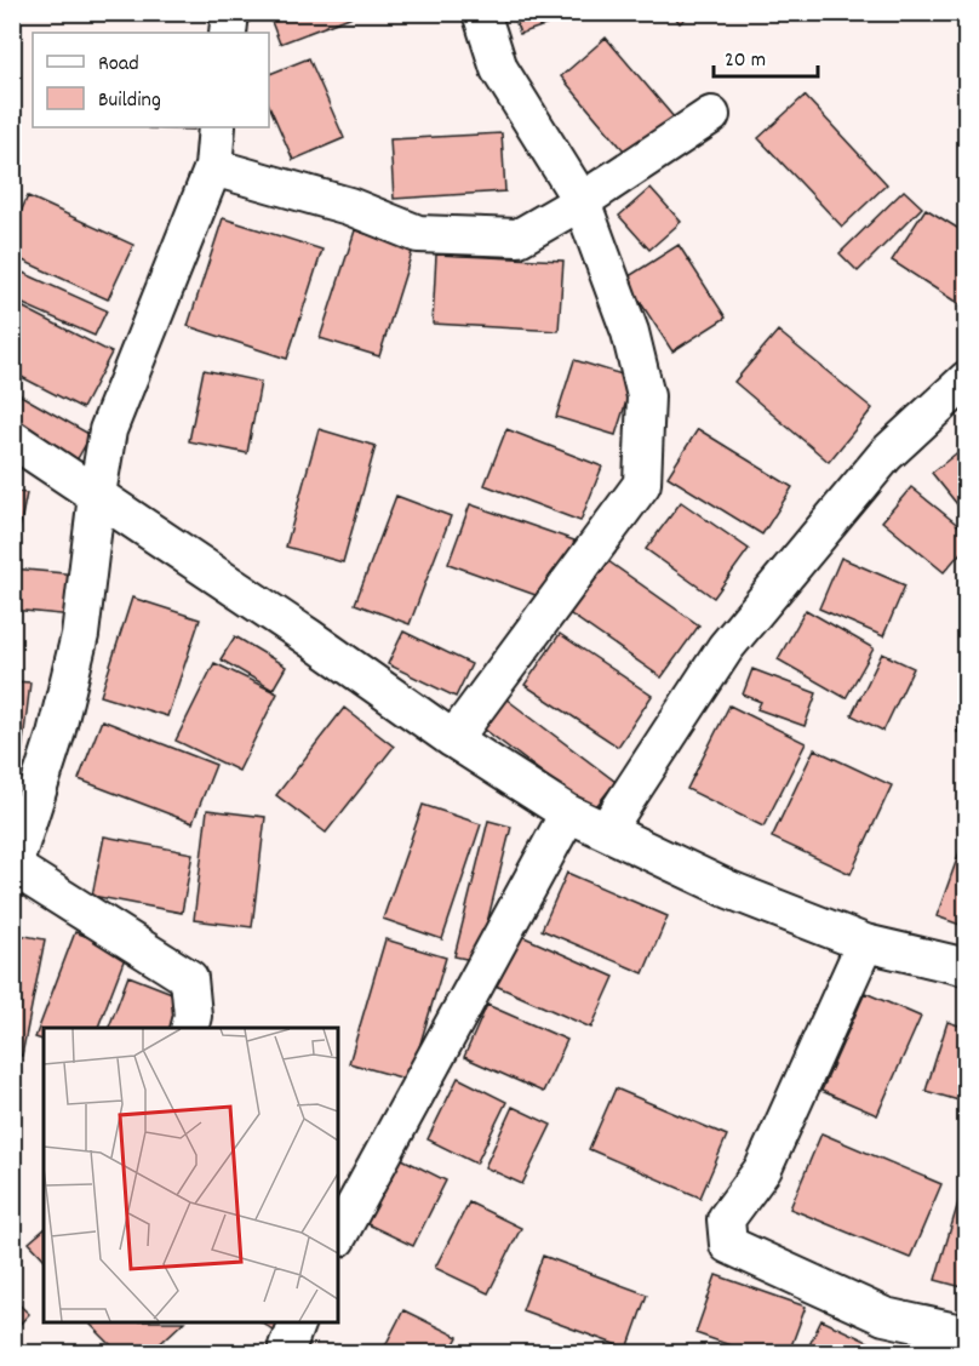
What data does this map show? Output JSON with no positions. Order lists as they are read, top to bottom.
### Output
{
  "legend": ["Road", "Building"],
  "scale_bar": "20 m"
}
